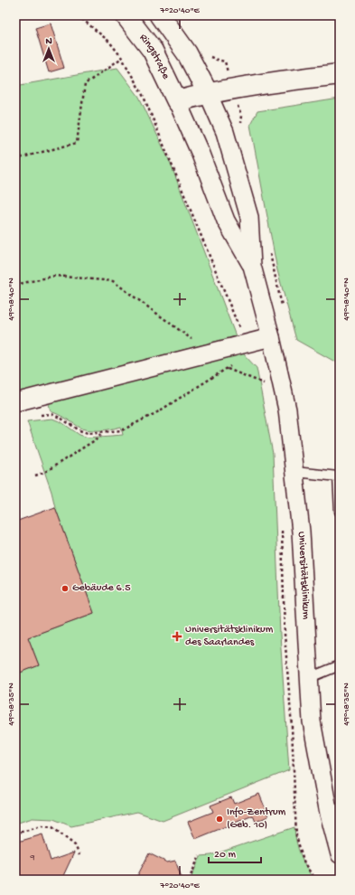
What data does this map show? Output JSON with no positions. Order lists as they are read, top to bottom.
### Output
{
  "streets": {
    "street": ["Ringstraße", "Universitätsklinikum"]
  },
  "places": {
    "other": ["Gebäude 6.5", "Info-Zentrum (Geb. 10)"],
    "health": ["Universitätsklinikum des Saarlandes"]
  },
  "house_numbers": ["9"],
  "scale_bar": "20 m",
  "north": "top",
  "coordinates": ["7°20'40\"E", "49°18'40\"N", "49°18'35\"N"]
}
